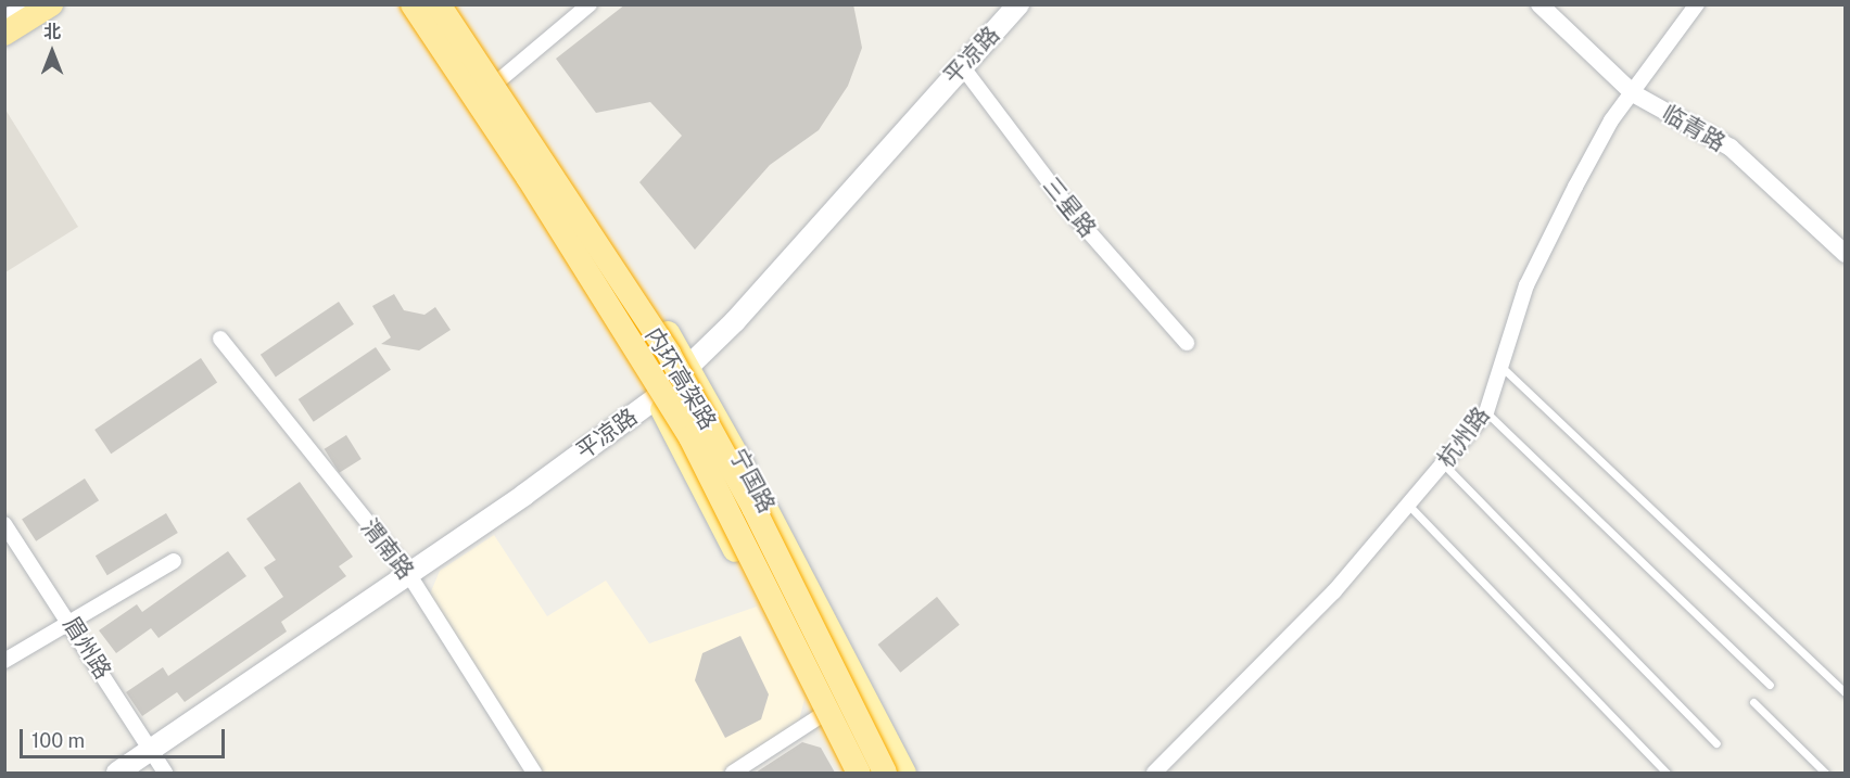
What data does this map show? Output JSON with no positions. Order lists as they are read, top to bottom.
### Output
{
  "streets": {
    "highway": ["内环高架路"],
    "main road": ["平凉路", "宁国路"],
    "street": [
      "临青路",
      "三星路",
      "杭州路",
      "渭南路",
      "眉州路"
    ]
  },
  "crossings": [
    ["平凉路", "三星路"],
    ["平凉路", "宁国路"],
    ["平凉路", "渭南路"],
    ["平凉路", "眉州路"],
    ["临青路", "杭州路"]
  ],
  "scale_bar": "100 m",
  "north": "top"
}
